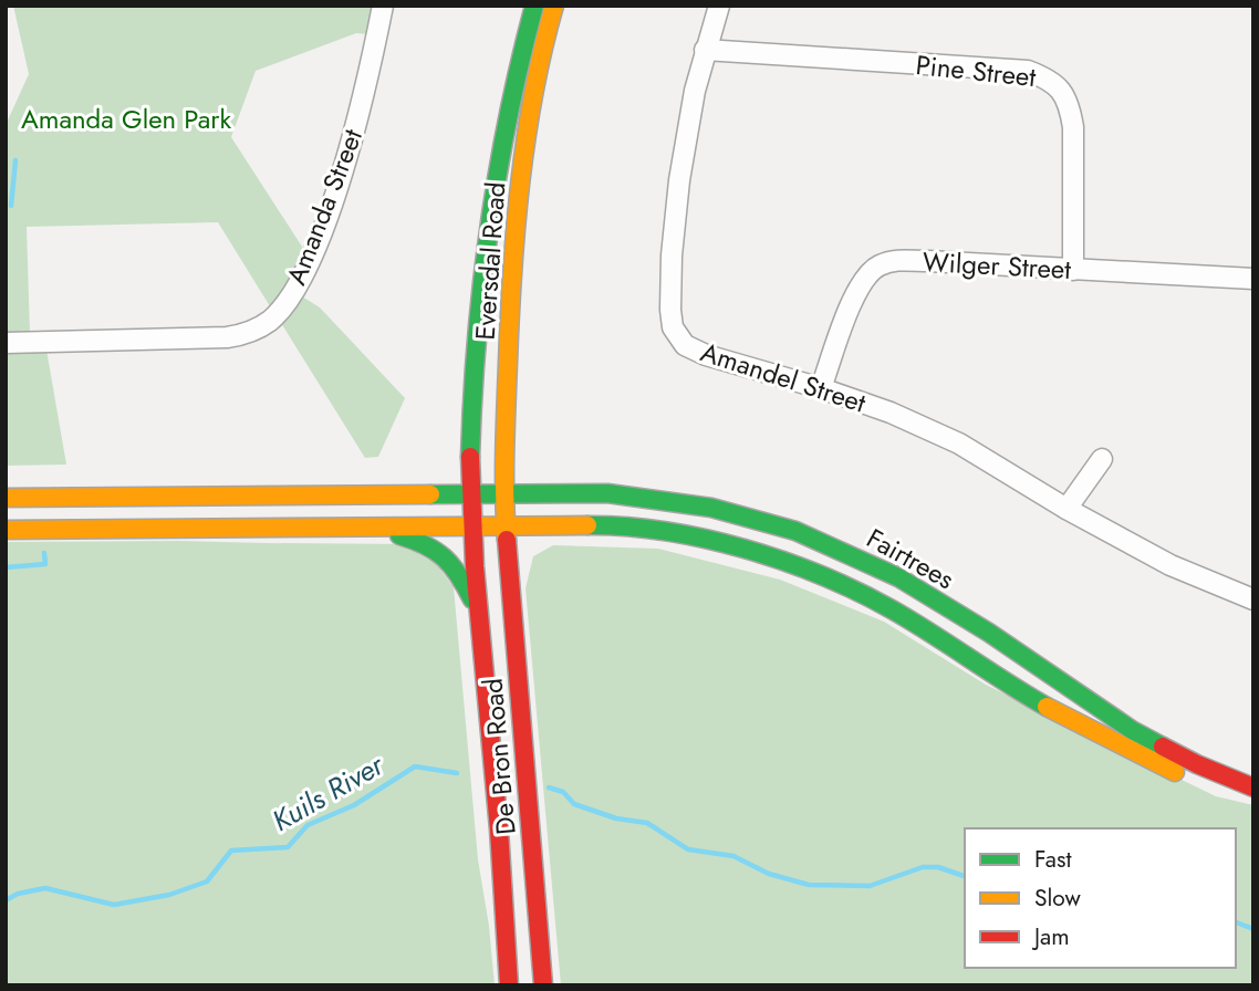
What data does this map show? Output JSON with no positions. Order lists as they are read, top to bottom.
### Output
{
  "streets": {
    "main road": ["Eversdal Road", "Fairtrees", "De Bron Road"],
    "street": [
      "Pine Street",
      "Amanda Street",
      "Wilger Street",
      "Amandel Street"
    ]
  },
  "crossings": [
    ["Pine Street", "Wilger Street"],
    ["Pine Street", "Amandel Street"],
    ["Eversdal Road", "Fairtrees"],
    ["Eversdal Road", "De Bron Road"],
    ["Wilger Street", "Amandel Street"],
    ["Fairtrees", "De Bron Road"]
  ],
  "water": ["Kuils River"],
  "parks": ["Amanda Glen Park"],
  "legend": ["Fast", "Slow", "Jam"]
}
